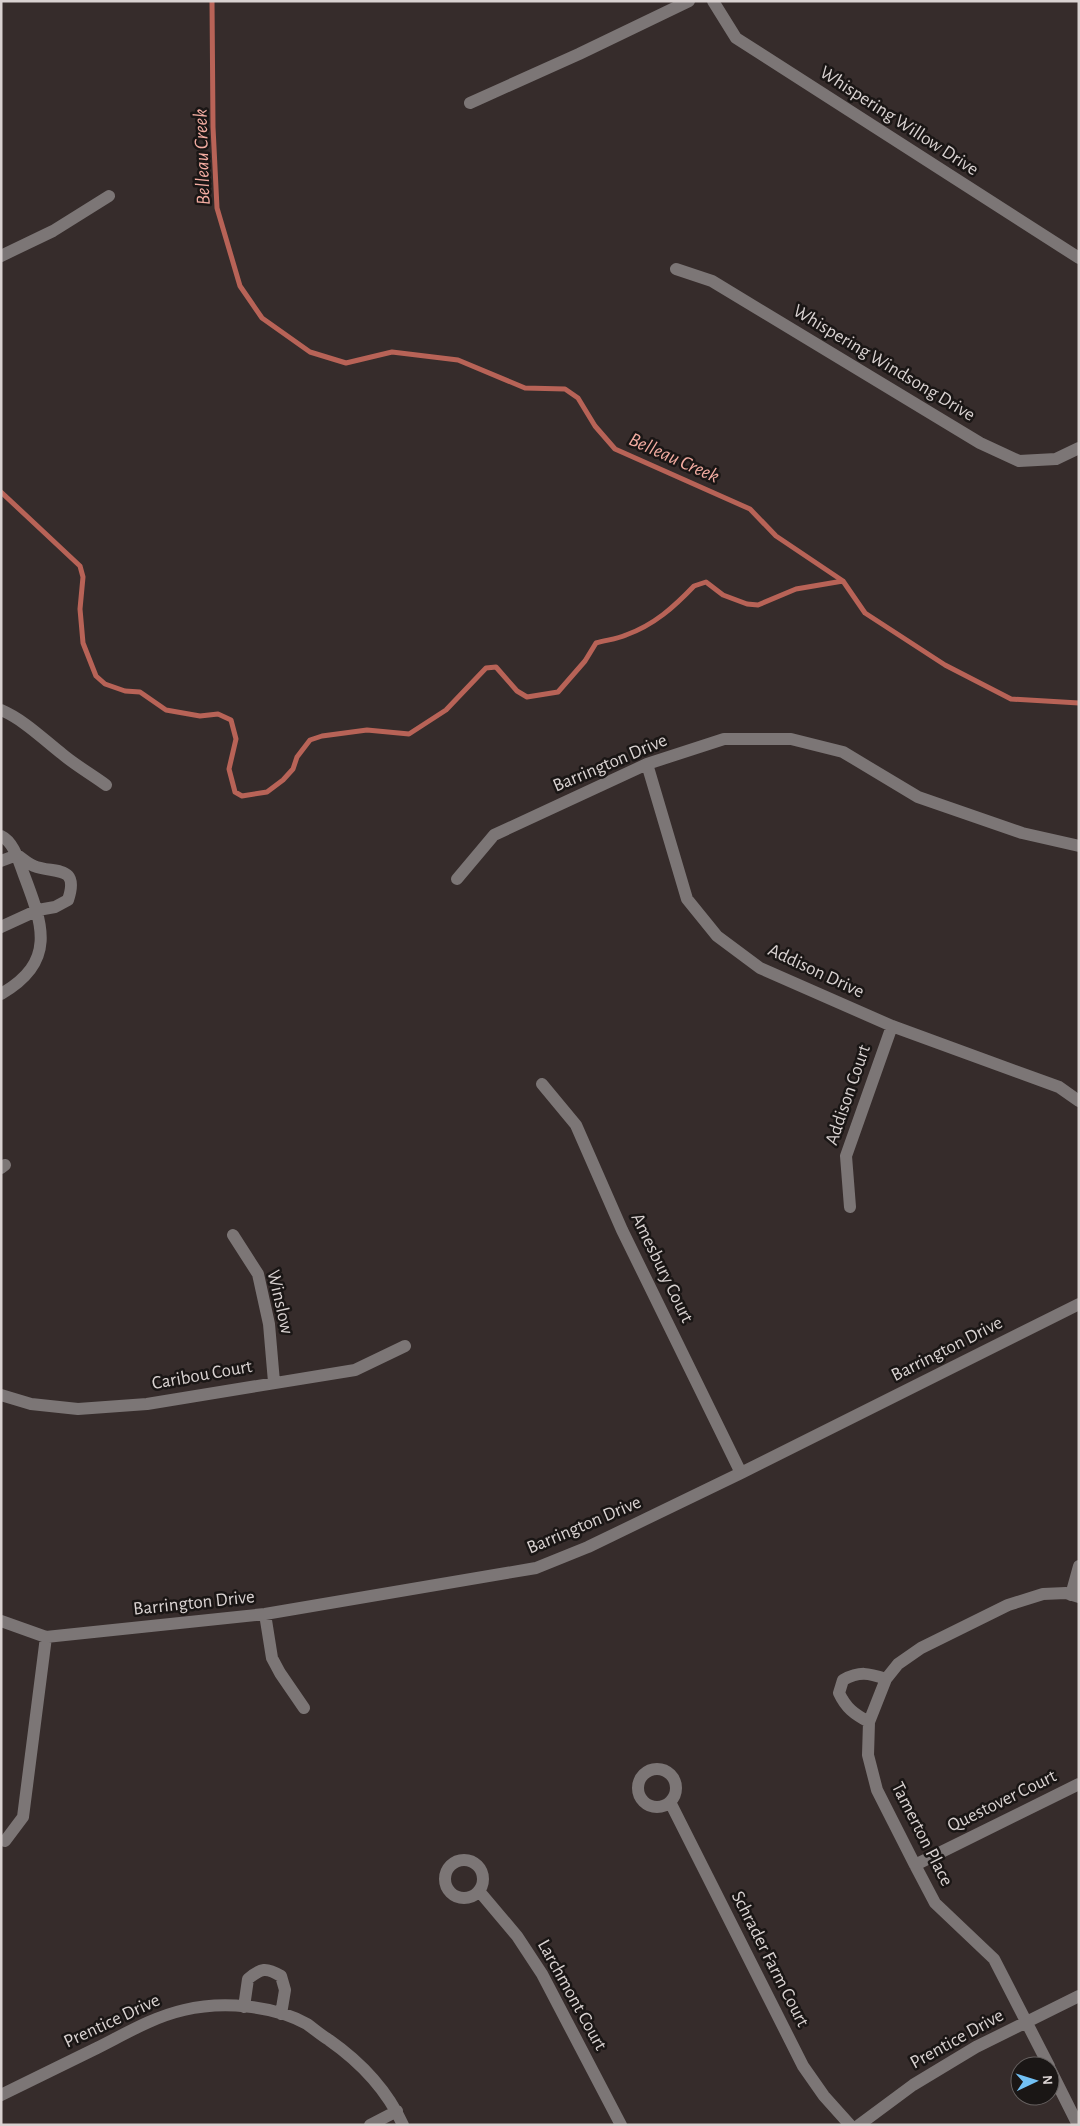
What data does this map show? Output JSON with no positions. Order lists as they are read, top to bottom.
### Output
{
  "streets": {
    "street": [
      "Whispering Willow Drive",
      "Whispering Windsong Drive",
      "Barrington Drive",
      "Addison Drive",
      "Addison Court",
      "Amesbury Court",
      "Winslow",
      "Caribou Court",
      "Questover Court",
      "Tamerton Place",
      "Schrader Farm Court",
      "Larchmont Court",
      "Prentice Drive"
    ]
  },
  "crossings": [
    ["Barrington Drive", "Addison Drive"],
    ["Barrington Drive", "Amesbury Court"],
    ["Addison Drive", "Addison Court"],
    ["Winslow", "Caribou Court"],
    ["Questover Court", "Tamerton Place"],
    ["Tamerton Place", "Prentice Drive"]
  ],
  "water": ["Belleau Creek"],
  "north": "right"
}
